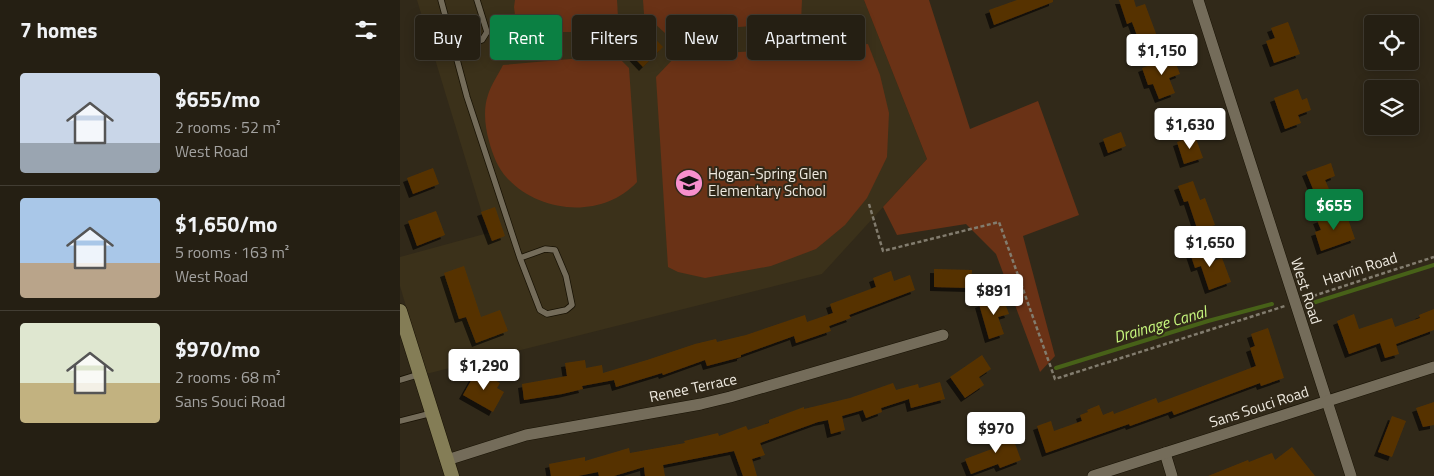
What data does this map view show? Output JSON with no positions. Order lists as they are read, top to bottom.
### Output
{
  "streets": {
    "street": ["West Road", "Renee Terrace", "Sans Souci Road"],
    "path": ["Harvin Road"]
  },
  "crossings": [
    ["Harvin Road", "West Road"],
    ["West Road", "Sans Souci Road"]
  ],
  "water": ["Drainage Canal"],
  "places": {
    "school or university": ["Hogan-Spring Glen Elementary School"]
  },
  "page": {
    "heading": "7 homes",
    "chip": [
      "Buy",
      "Rent",
      "Filters",
      "New",
      "Apartment"
    ],
    "price": [
      "$1,150",
      "$1,630",
      "$655",
      "$1,650",
      "$891",
      "$1,290",
      "$970"
    ],
    "list": [
      {
        "name": "$655/mo",
        "note": "2 rooms · 52 m² · West Road"
      },
      {
        "name": "$1,650/mo",
        "note": "5 rooms · 163 m² · West Road"
      },
      {
        "name": "$970/mo",
        "note": "2 rooms · 68 m² · Sans Souci Road"
      }
    ]
  }
}
